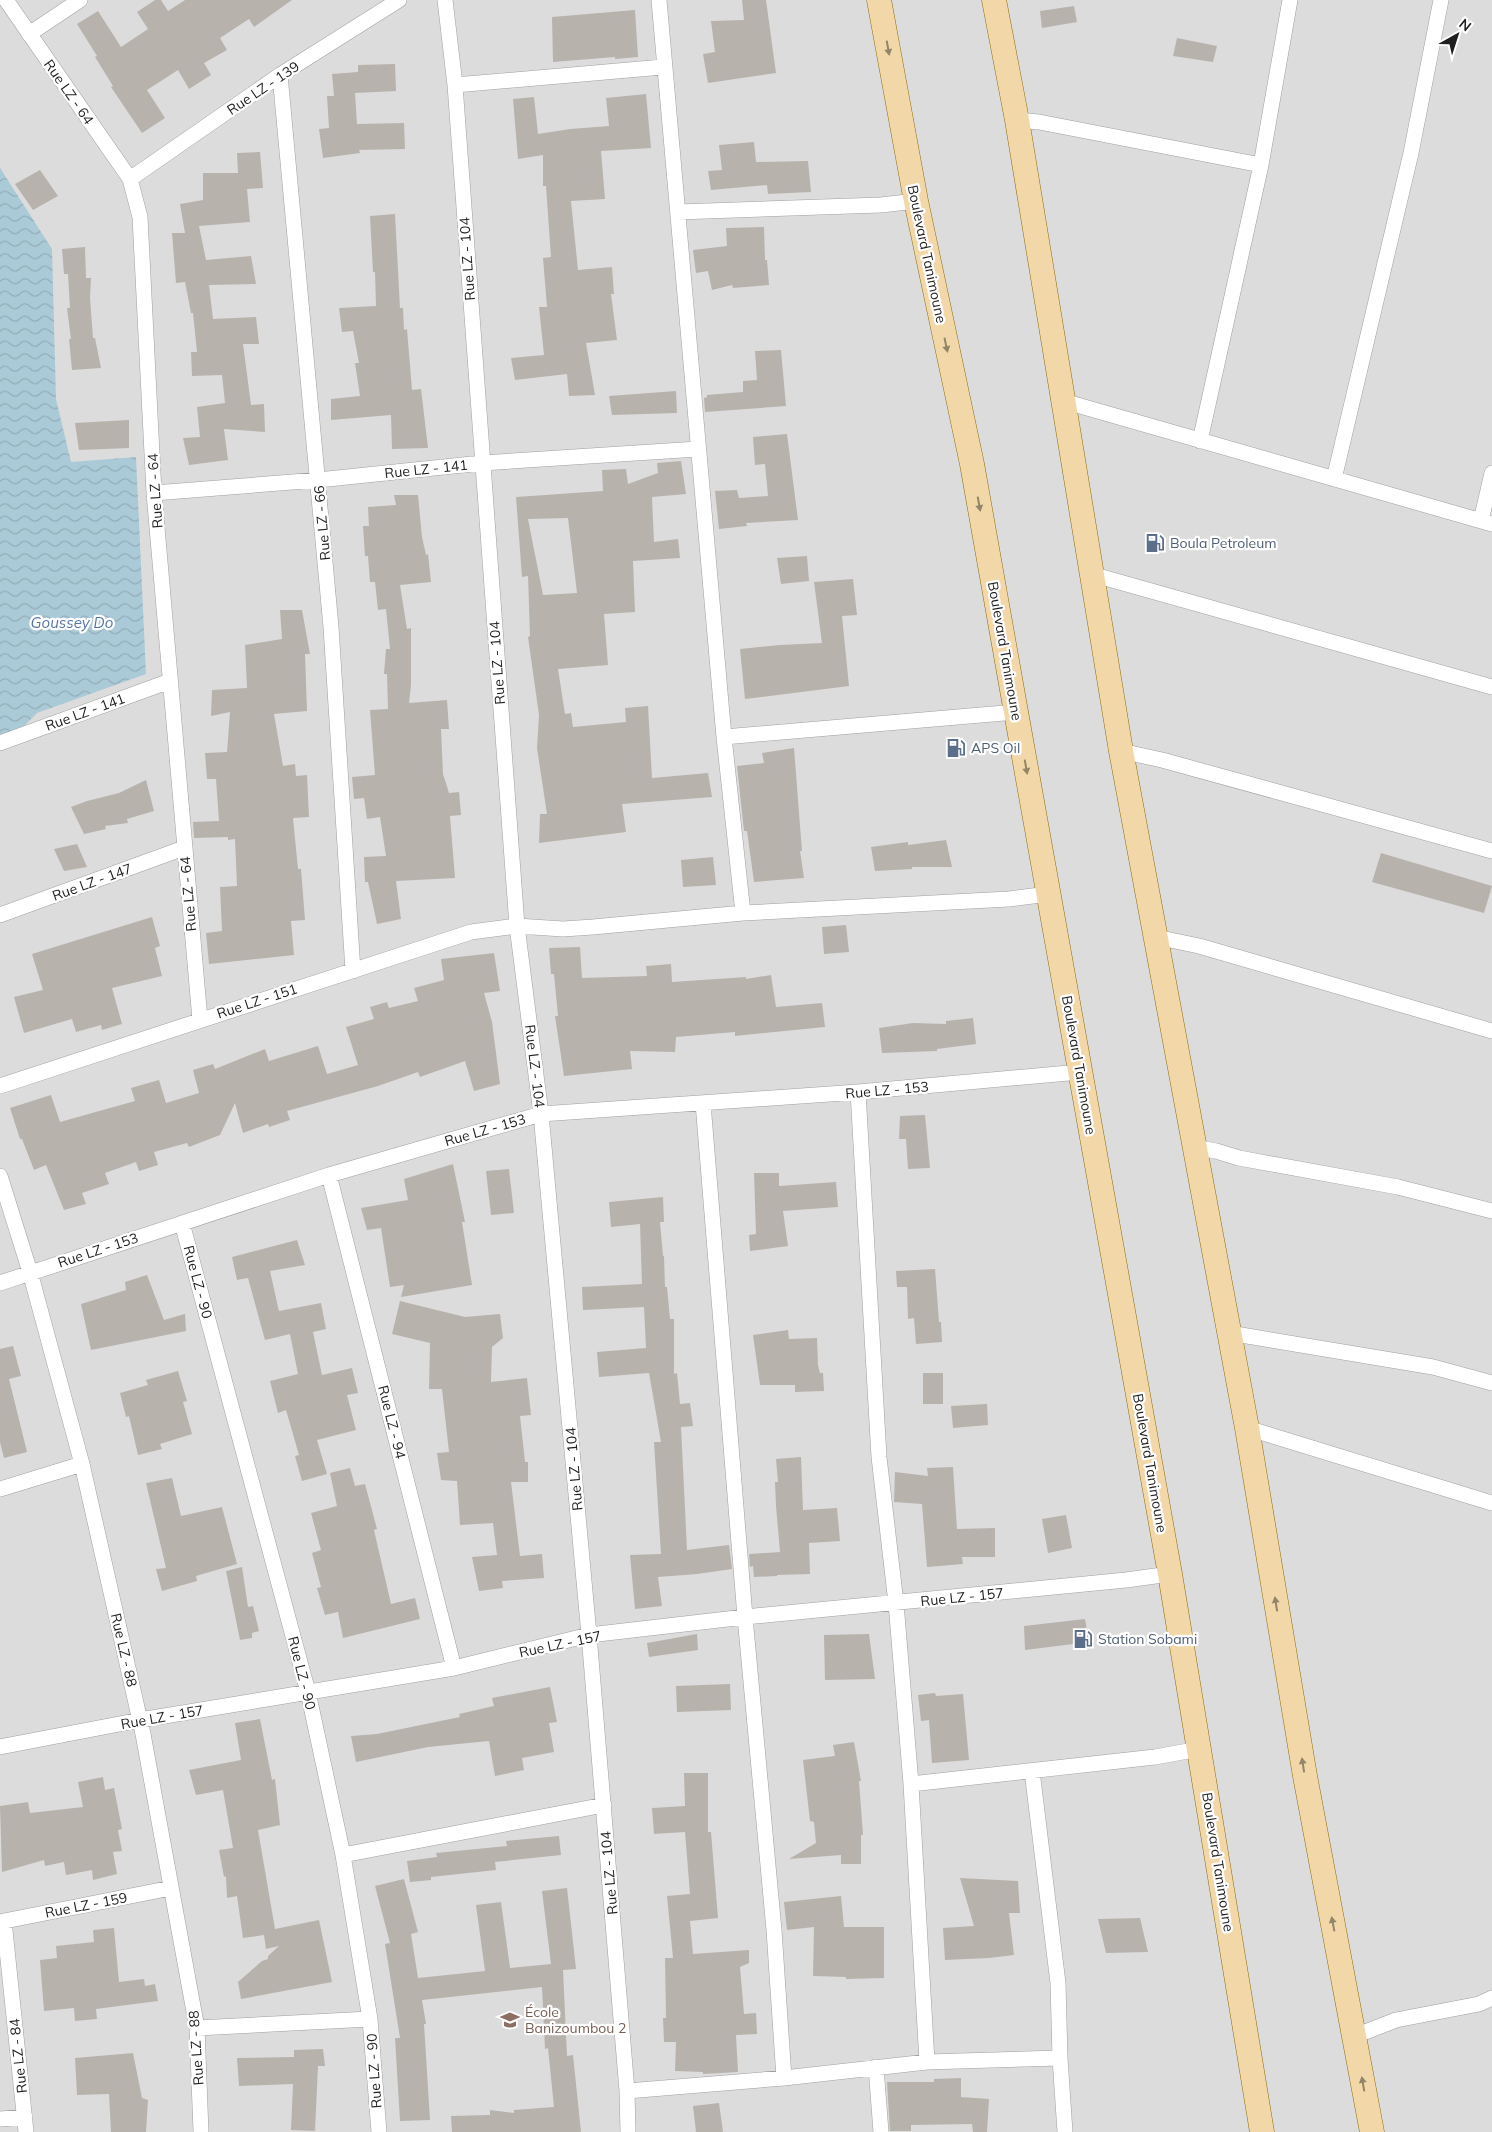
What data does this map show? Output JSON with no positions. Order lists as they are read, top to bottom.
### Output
{
  "streets": {
    "main road": ["Boulevard Tanimoune"],
    "street": [
      "Rue LZ - 139",
      "Rue LZ - 64",
      "Rue LZ - 104",
      "Rue LZ - 141",
      "Rue LZ - 66",
      "Rue LZ - 147",
      "Rue LZ - 151",
      "Rue LZ - 153",
      "Rue LZ - 90",
      "Rue LZ - 94",
      "Rue LZ - 157",
      "Rue LZ - 88",
      "Rue LZ - 159",
      "Rue LZ - 84"
    ]
  },
  "crossings": [
    ["Rue LZ - 139", "Rue LZ - 64"],
    ["Rue LZ - 139", "Rue LZ - 66"],
    ["Rue LZ - 64", "Rue LZ - 141"],
    ["Rue LZ - 64", "Rue LZ - 147"],
    ["Rue LZ - 64", "Rue LZ - 151"],
    ["Boulevard Tanimoune", "Rue LZ - 151"],
    ["Boulevard Tanimoune", "Rue LZ - 153"],
    ["Boulevard Tanimoune", "Rue LZ - 157"],
    ["Rue LZ - 104", "Rue LZ - 141"],
    ["Rue LZ - 104", "Rue LZ - 151"],
    ["Rue LZ - 104", "Rue LZ - 153"],
    ["Rue LZ - 104", "Rue LZ - 157"],
    ["Rue LZ - 141", "Rue LZ - 66"],
    ["Rue LZ - 66", "Rue LZ - 151"],
    ["Rue LZ - 153", "Rue LZ - 90"],
    ["Rue LZ - 153", "Rue LZ - 94"],
    ["Rue LZ - 153", "Rue LZ - 88"],
    ["Rue LZ - 90", "Rue LZ - 157"],
    ["Rue LZ - 94", "Rue LZ - 157"],
    ["Rue LZ - 157", "Rue LZ - 88"],
    ["Rue LZ - 88", "Rue LZ - 159"],
    ["Rue LZ - 159", "Rue LZ - 84"]
  ],
  "water": ["Goussey Do"],
  "places": {
    "fuel station": ["Boula Petroleum", "APS Oil", "Station Sobami"],
    "school or university": ["École Banizoumbou 2"]
  },
  "north": "top right"
}
